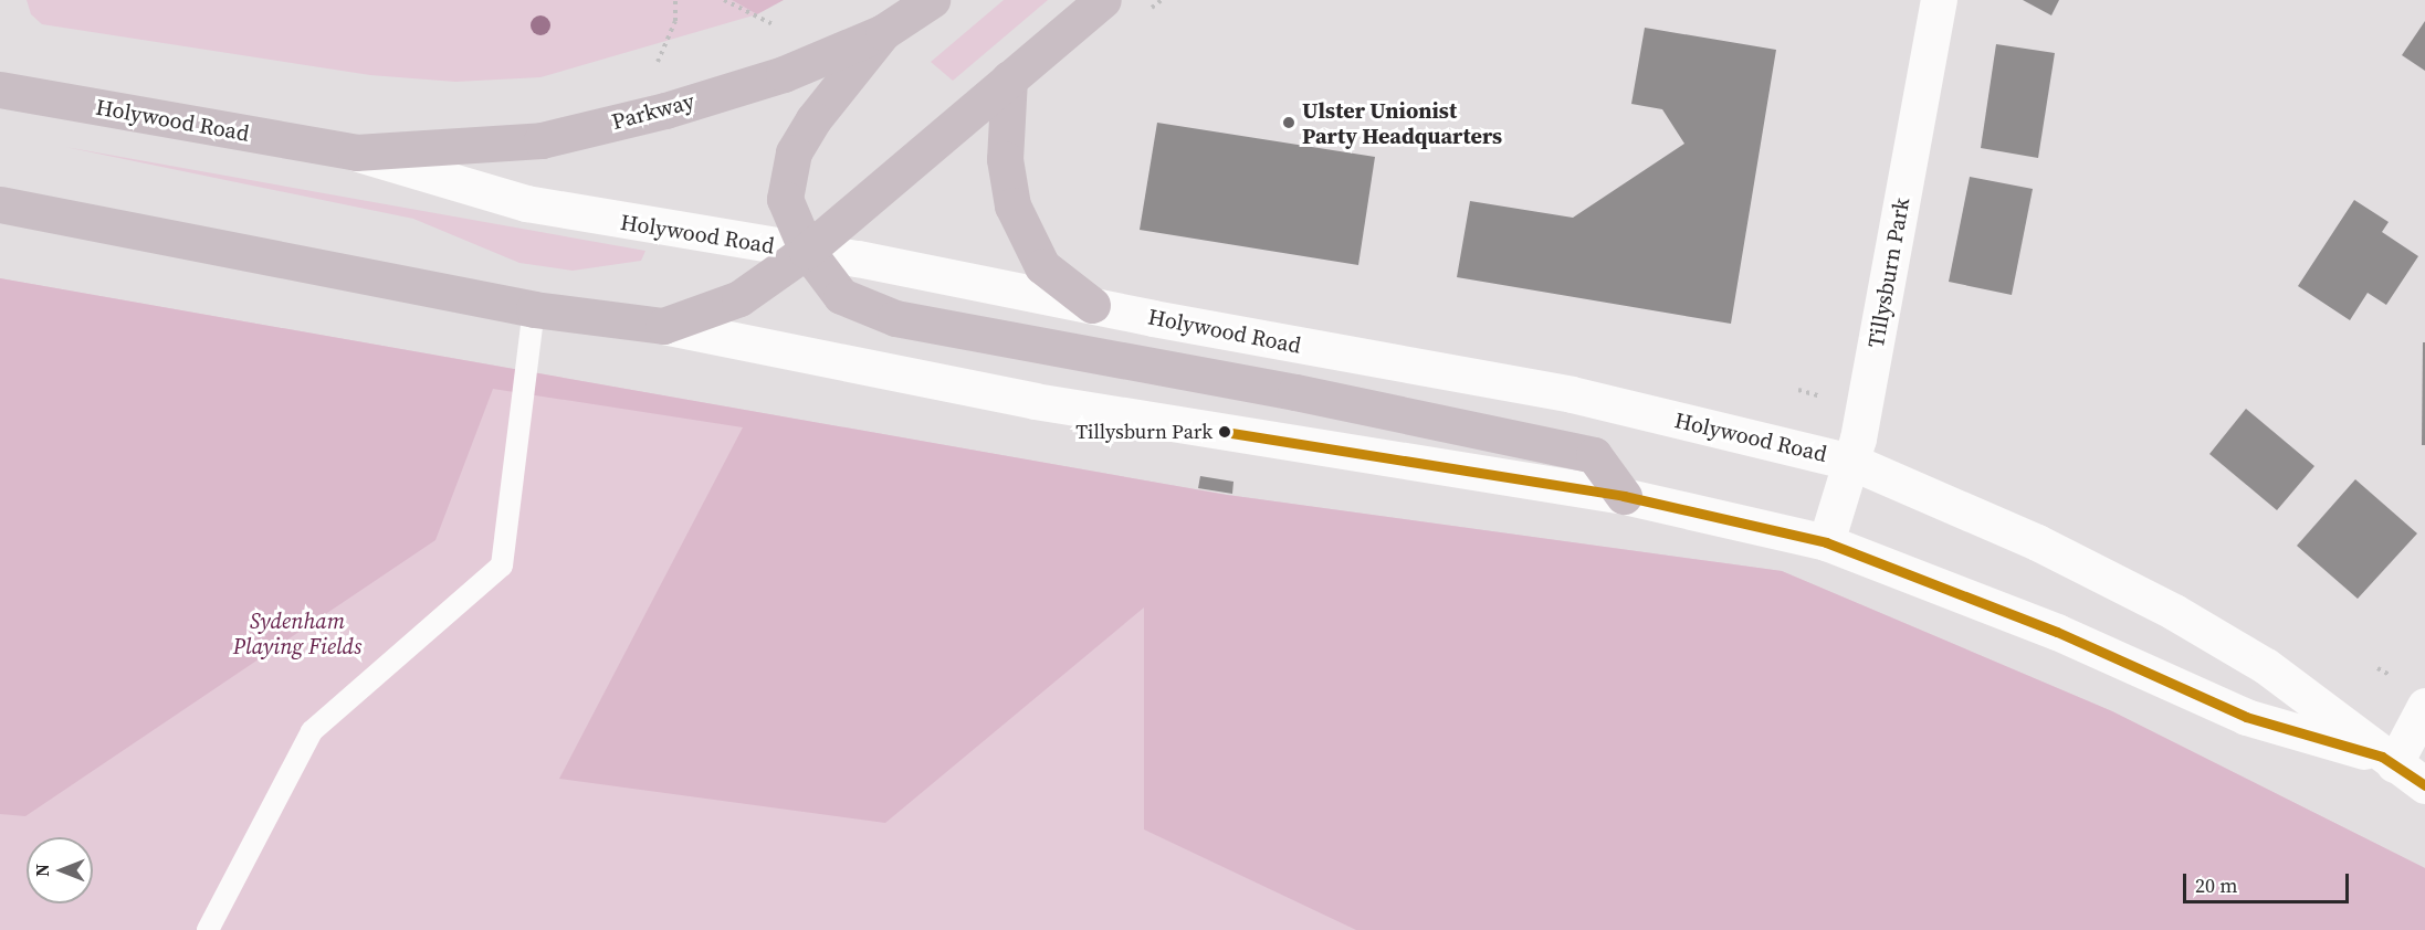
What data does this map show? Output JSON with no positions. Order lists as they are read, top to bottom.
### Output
{
  "streets": {
    "highway": ["Parkway", "Holywood Road"],
    "main road": ["Tillysburn Park"]
  },
  "crossings": [
    ["Parkway", "Holywood Road"],
    ["Holywood Road", "Tillysburn Park"]
  ],
  "parks": ["Sydenham Playing Fields"],
  "places": ["Ulster Unionist Party Headquarters", "Tillysburn Park"],
  "scale_bar": "20 m",
  "north": "left"
}
